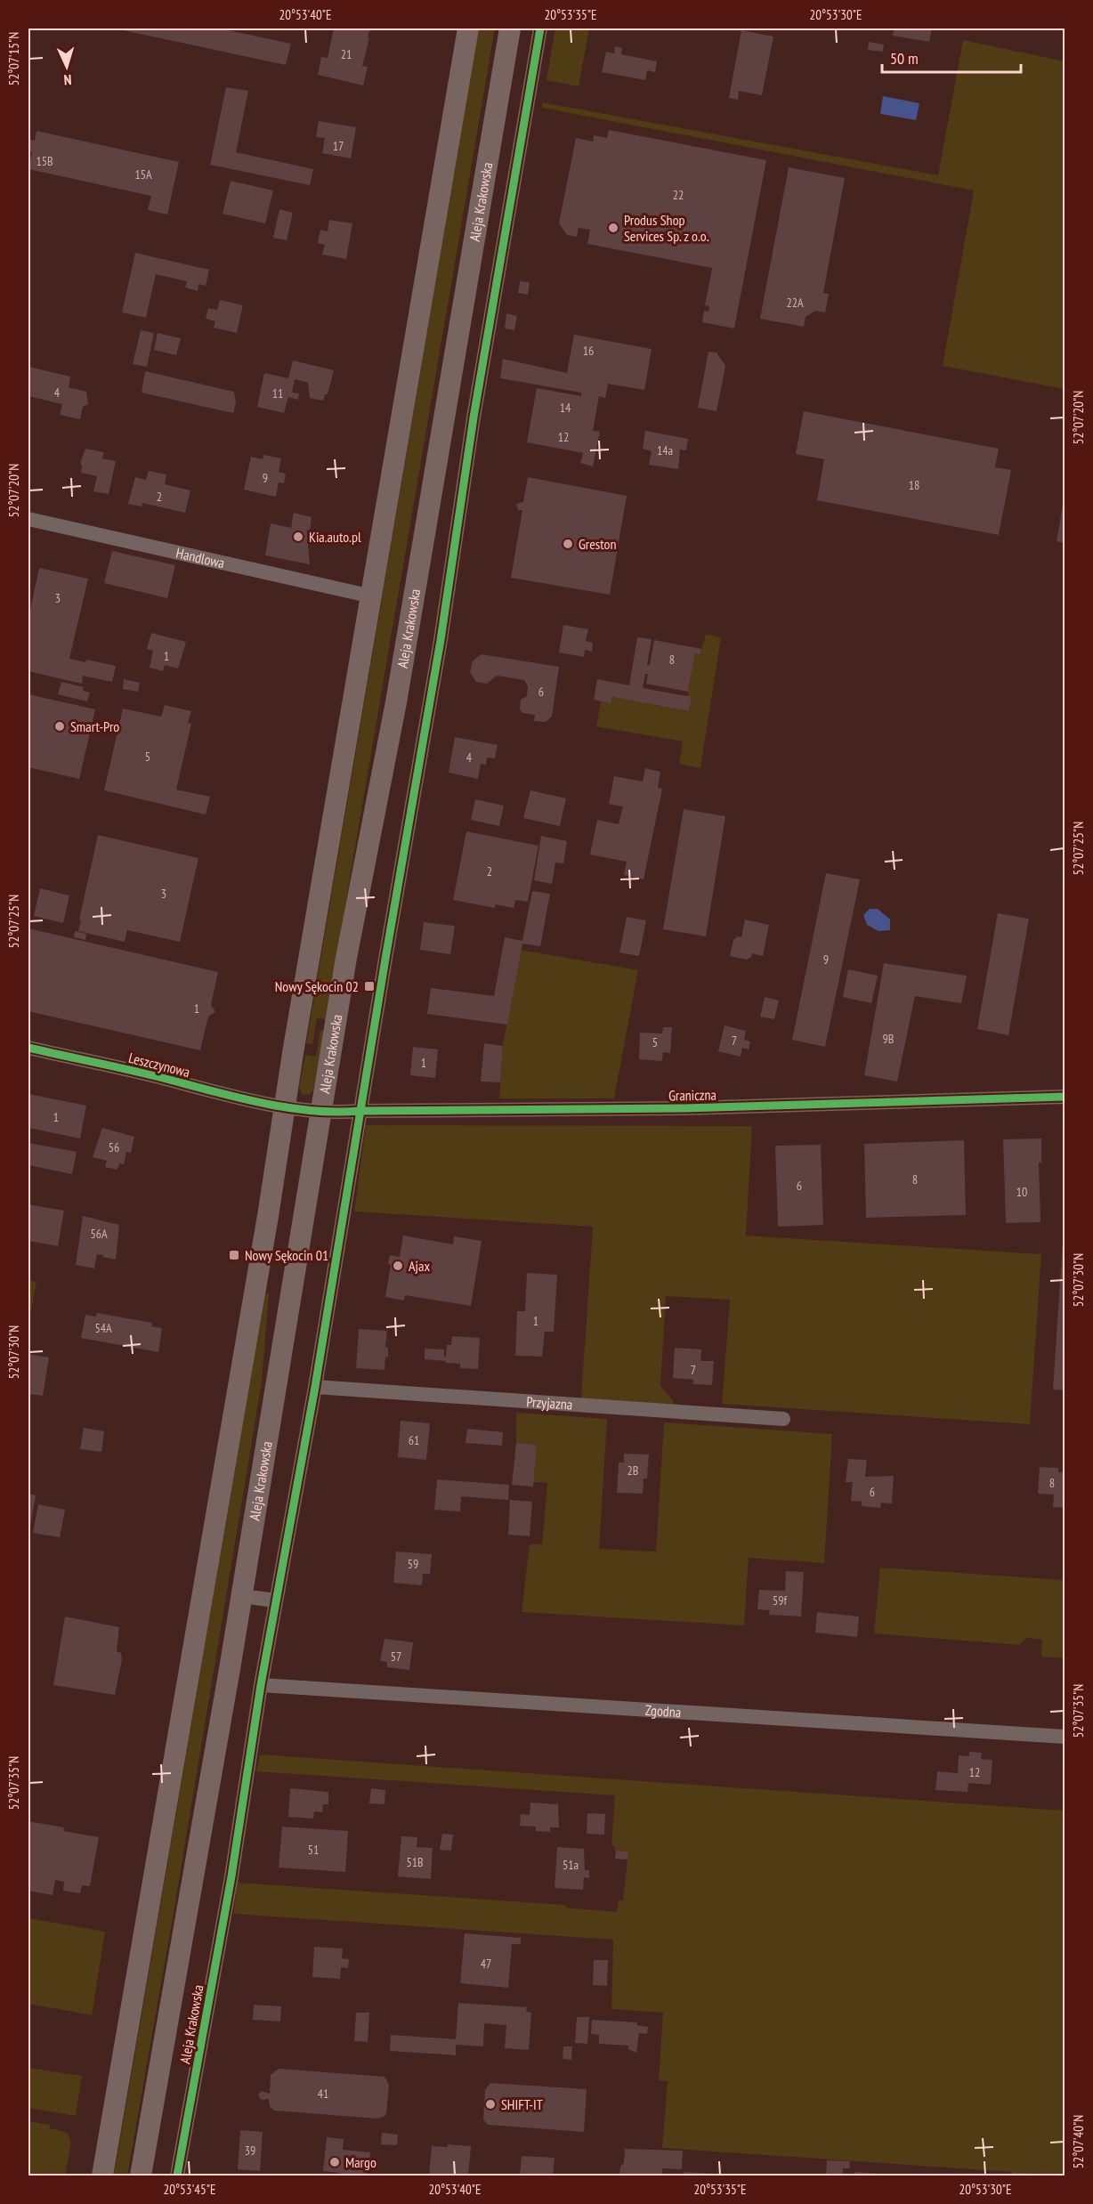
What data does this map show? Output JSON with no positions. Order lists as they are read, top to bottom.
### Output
{
  "streets": {
    "main road": ["Aleja Krakowska"],
    "street": [
      "Handlowa",
      "Leszczynowa",
      "Graniczna",
      "Przyjazna",
      "Zgodna"
    ]
  },
  "crossings": [
    ["Aleja Krakowska", "Leszczynowa"],
    ["Aleja Krakowska", "Graniczna"],
    ["Aleja Krakowska", "Przyjazna"],
    ["Aleja Krakowska", "Zgodna"],
    ["Leszczynowa", "Graniczna"]
  ],
  "places": {
    "other": [
      "Produs Shop Services Sp. z o.o.",
      "Kia.auto.pl",
      "Greston",
      "Smart-Pro",
      "Ajax",
      "SHIFT-IT",
      "Margo"
    ],
    "transit": ["Nowy Sękocin 02", "Nowy Sękocin 01"]
  },
  "house_numbers": [
    "21",
    "17",
    "15B",
    "15A",
    "22",
    "22A",
    "16",
    "4",
    "11",
    "14",
    "12",
    "14a",
    "9",
    "18",
    "2",
    "3",
    "1",
    "8",
    "6",
    "5",
    "4",
    "2",
    "3",
    "9",
    "1",
    "9B",
    "7",
    "5",
    "1",
    "1",
    "56",
    "8",
    "6",
    "10",
    "56A",
    "1",
    "54A",
    "7",
    "61",
    "2B",
    "8",
    "6",
    "59",
    "59f",
    "57",
    "12",
    "51",
    "51B",
    "51a",
    "47",
    "41",
    "39"
  ],
  "scale_bar": "50 m",
  "north": "bottom",
  "coordinates": [
    "20°53'40\"E",
    "20°53'35\"E",
    "20°53'30\"E",
    "52°07'15\"N",
    "52°07'20\"N",
    "52°07'25\"N",
    "52°07'30\"N",
    "52°07'35\"N",
    "52°07'40\"N",
    "20°53'45\"E"
  ]
}
